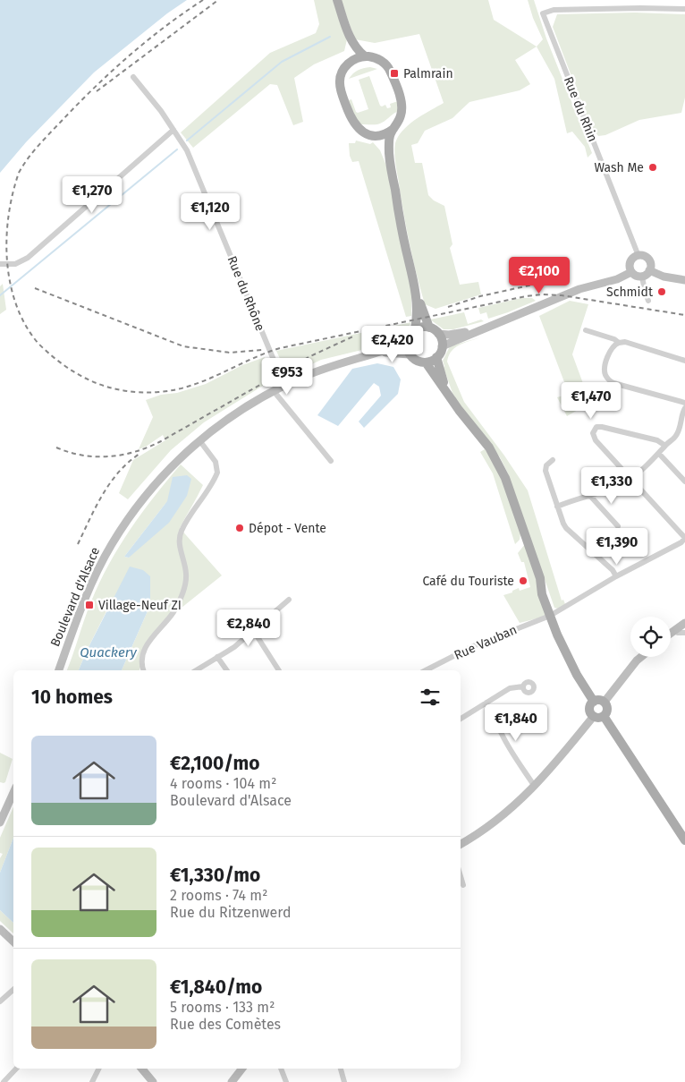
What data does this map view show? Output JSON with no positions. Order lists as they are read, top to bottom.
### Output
{
  "streets": {
    "street": [
      "Rue du Rhin",
      "Rue du Rhône",
      "Boulevard d'Alsace",
      "Rue Vauban"
    ]
  },
  "crossings": [
    ["Rue du Rhône", "Boulevard d'Alsace"]
  ],
  "water": ["Quackery"],
  "places": {
    "transit": ["Palmrain", "Village-Neuf ZI"],
    "other": [
      "Wash Me",
      "Schmidt",
      "Dépot - Vente",
      "Café du Touriste"
    ]
  },
  "page": {
    "price": [
      "€1,270",
      "€1,120",
      "€2,100",
      "€2,420",
      "€953",
      "€1,470",
      "€1,330",
      "€1,390",
      "€2,840",
      "€1,840"
    ],
    "heading": "10 homes",
    "list": [
      {
        "name": "€2,100/mo",
        "note": "4 rooms · 104 m² · Boulevard d'Alsace"
      },
      {
        "name": "€1,330/mo",
        "note": "2 rooms · 74 m² · Rue du Ritzenwerd"
      },
      {
        "name": "€1,840/mo",
        "note": "5 rooms · 133 m² · Rue des Comètes"
      }
    ]
  }
}
